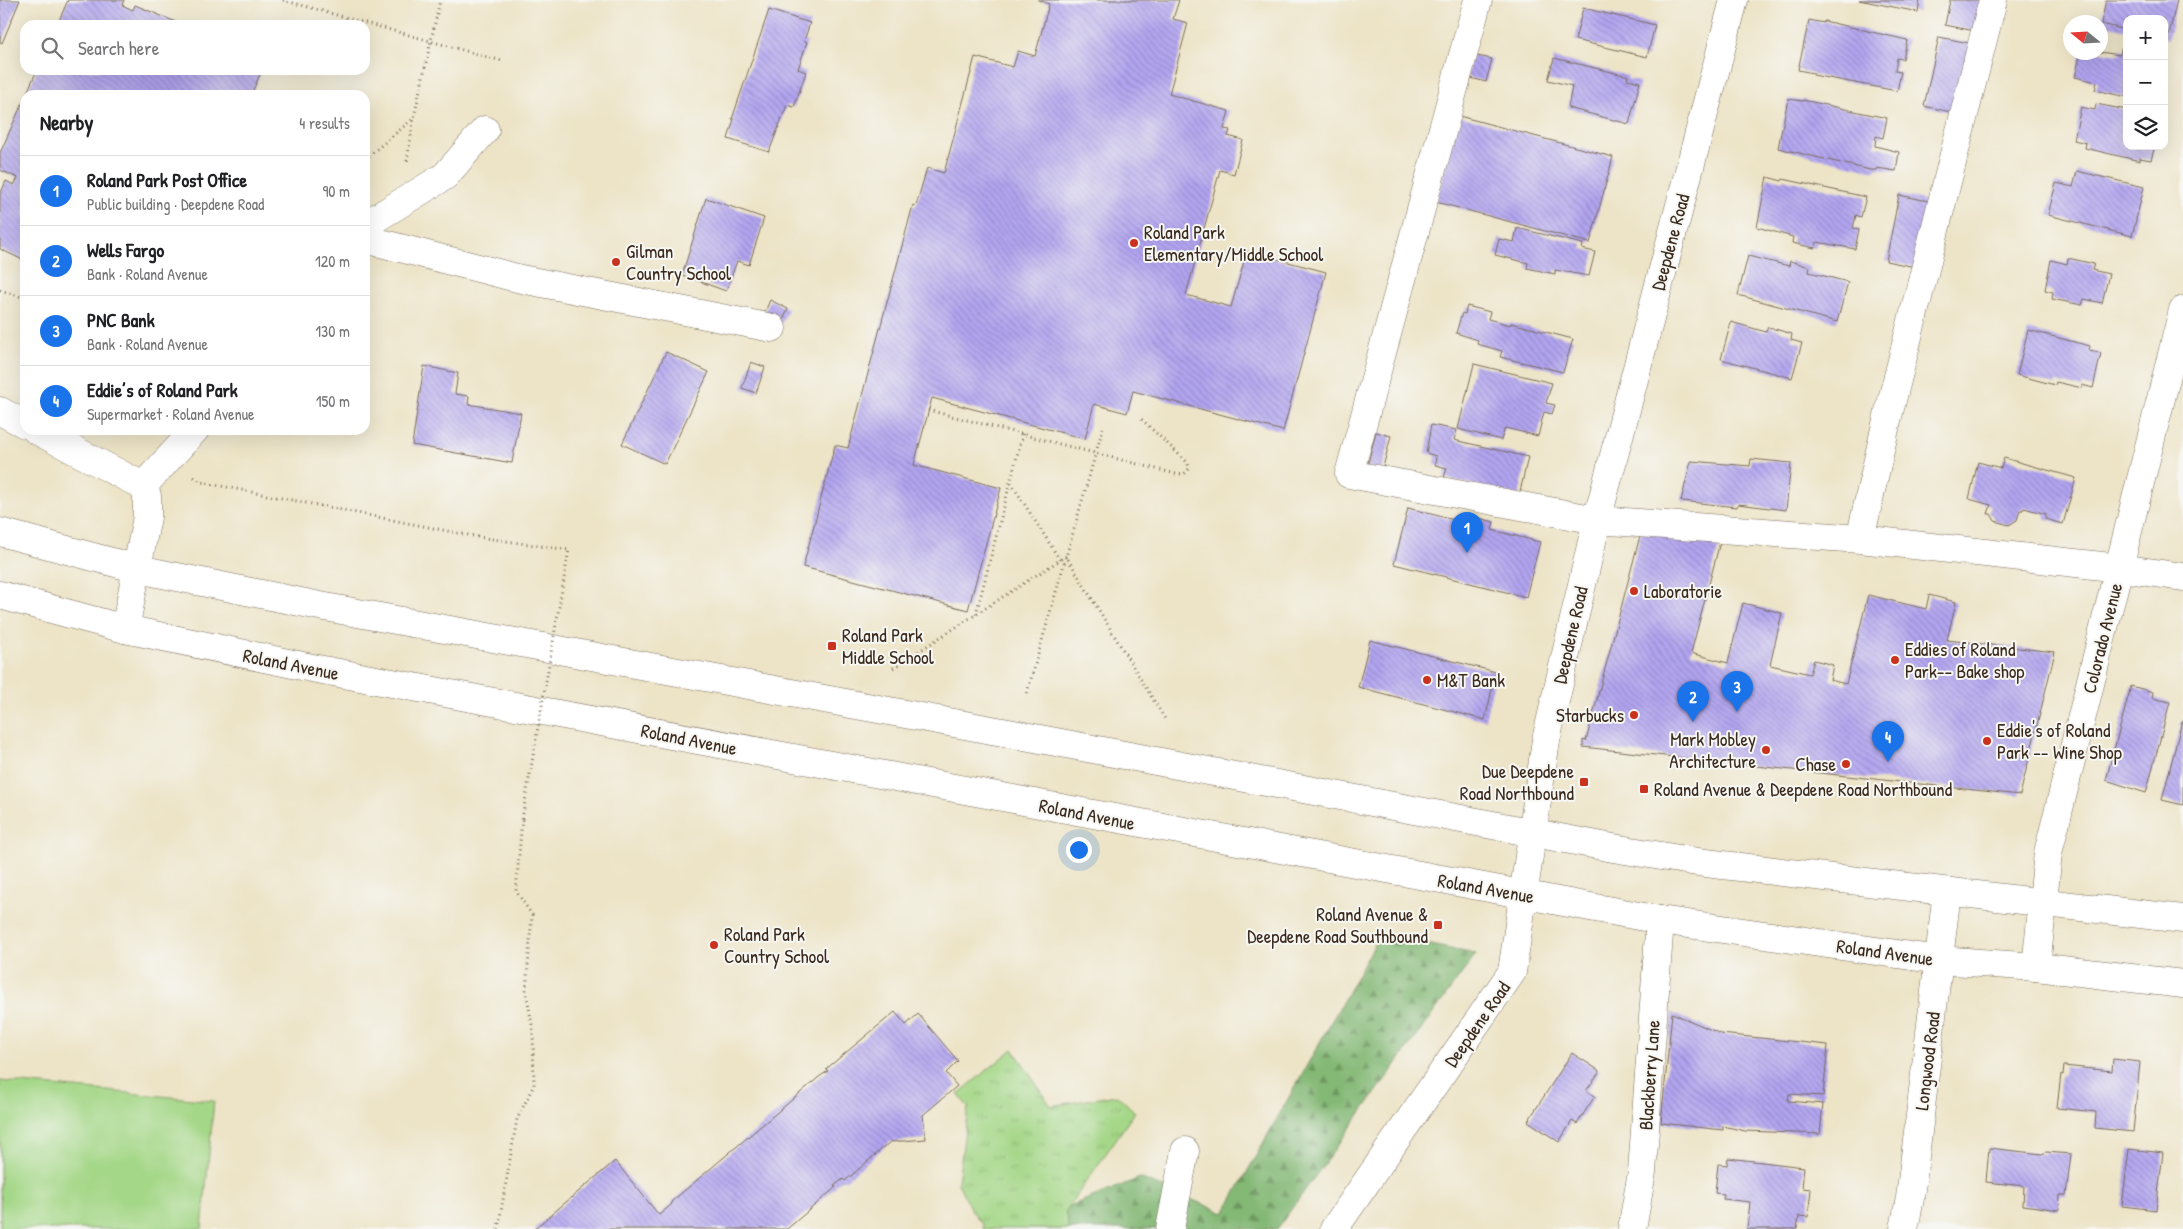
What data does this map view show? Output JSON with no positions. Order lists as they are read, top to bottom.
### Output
{
  "streets": {
    "main road": [
      "Deepdene Road",
      "Colorado Avenue",
      "Roland Avenue",
      "Longwood Road",
      "Blackberry Lane"
    ]
  },
  "crossings": [
    ["Deepdene Road", "Roland Avenue"],
    ["Colorado Avenue", "Roland Avenue"],
    ["Roland Avenue", "Longwood Road"],
    ["Roland Avenue", "Blackberry Lane"]
  ],
  "places": {
    "other": [
      "Roland Park Elementary/Middle School",
      "Gilman Country School",
      "Laboratorie",
      "Eddies of Roland Park-- Bake shop",
      "M&T Bank",
      "Starbucks",
      "Eddie's of Roland Park -- Wine Shop",
      "Mark Mobley Architecture",
      "Chase",
      "Roland Park Country School"
    ],
    "transit": [
      "Roland Park Middle School",
      "Due Deepdene Road Northbound",
      "Roland Avenue & Deepdene Road Northbound",
      "Roland Avenue & Deepdene Road Southbound"
    ]
  },
  "north": "left",
  "page": {
    "map_buttons": ["+", "−"],
    "search": "Search here",
    "heading": ["Nearby", "4 results"],
    "list": [
      {
        "mark": "1",
        "name": "Roland Park Post Office",
        "note": "Public building · Deepdene Road",
        "value": "90 m"
      },
      {
        "mark": "2",
        "name": "Wells Fargo",
        "note": "Bank · Roland Avenue",
        "value": "120 m"
      },
      {
        "mark": "3",
        "name": "PNC Bank",
        "note": "Bank · Roland Avenue",
        "value": "130 m"
      },
      {
        "mark": "4",
        "name": "Eddie’s of Roland Park",
        "note": "Supermarket · Roland Avenue",
        "value": "150 m"
      }
    ],
    "pins": [
      "1",
      "3",
      "2",
      "4"
    ]
  }
}
